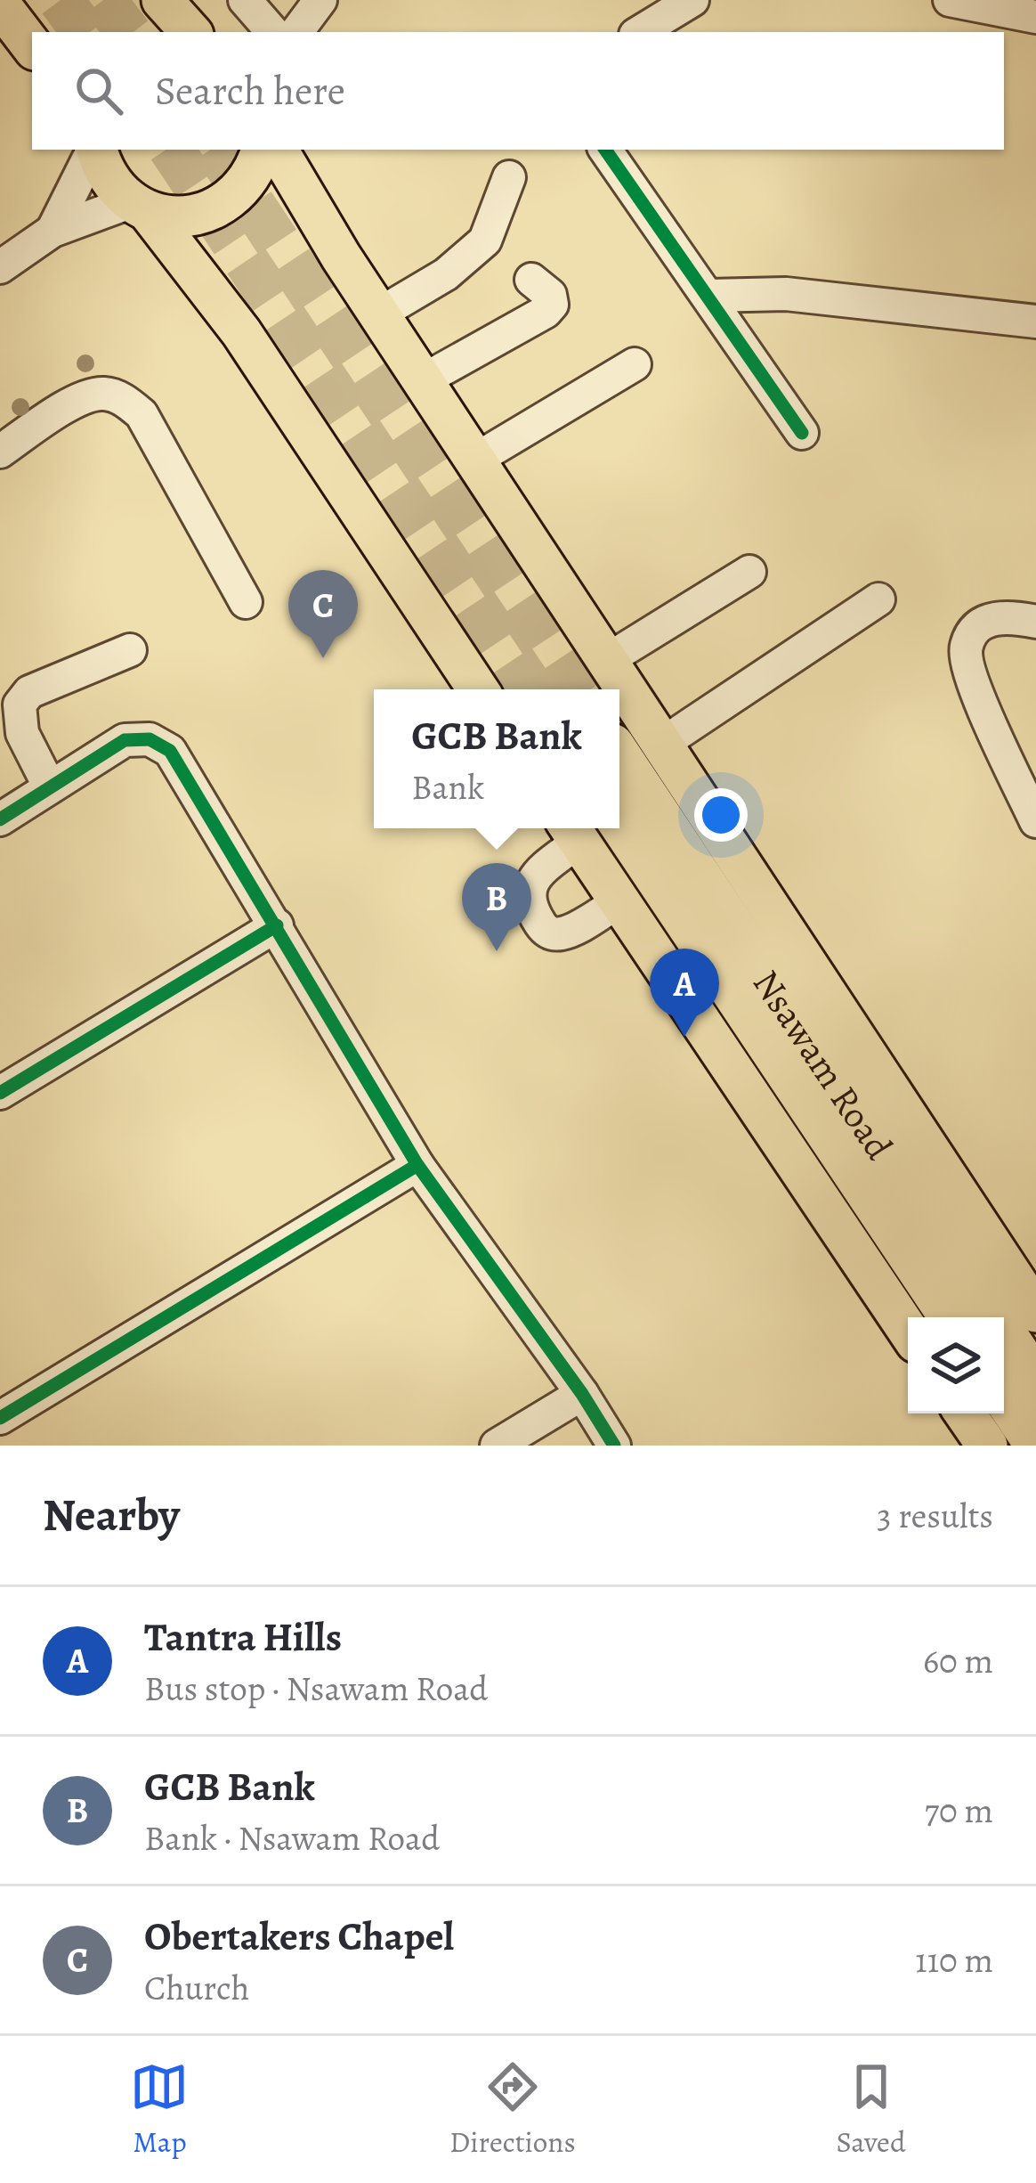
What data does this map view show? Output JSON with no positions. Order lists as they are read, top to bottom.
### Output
{
  "streets": {
    "highway": ["Nsawam Road"]
  },
  "page": {
    "search": "Search here",
    "pins": ["C", "B", "A"],
    "popup": ["GCB Bank", "Bank"],
    "heading": ["Nearby", "3 results"],
    "list": [
      {
        "mark": "A",
        "name": "Tantra Hills",
        "note": "Bus stop · Nsawam Road",
        "value": "60 m"
      },
      {
        "mark": "B",
        "name": "GCB Bank",
        "note": "Bank · Nsawam Road",
        "value": "70 m"
      },
      {
        "mark": "C",
        "name": "Obertakers Chapel",
        "note": "Church",
        "value": "110 m"
      }
    ],
    "nav": ["Map", "Directions", "Saved"]
  }
}
